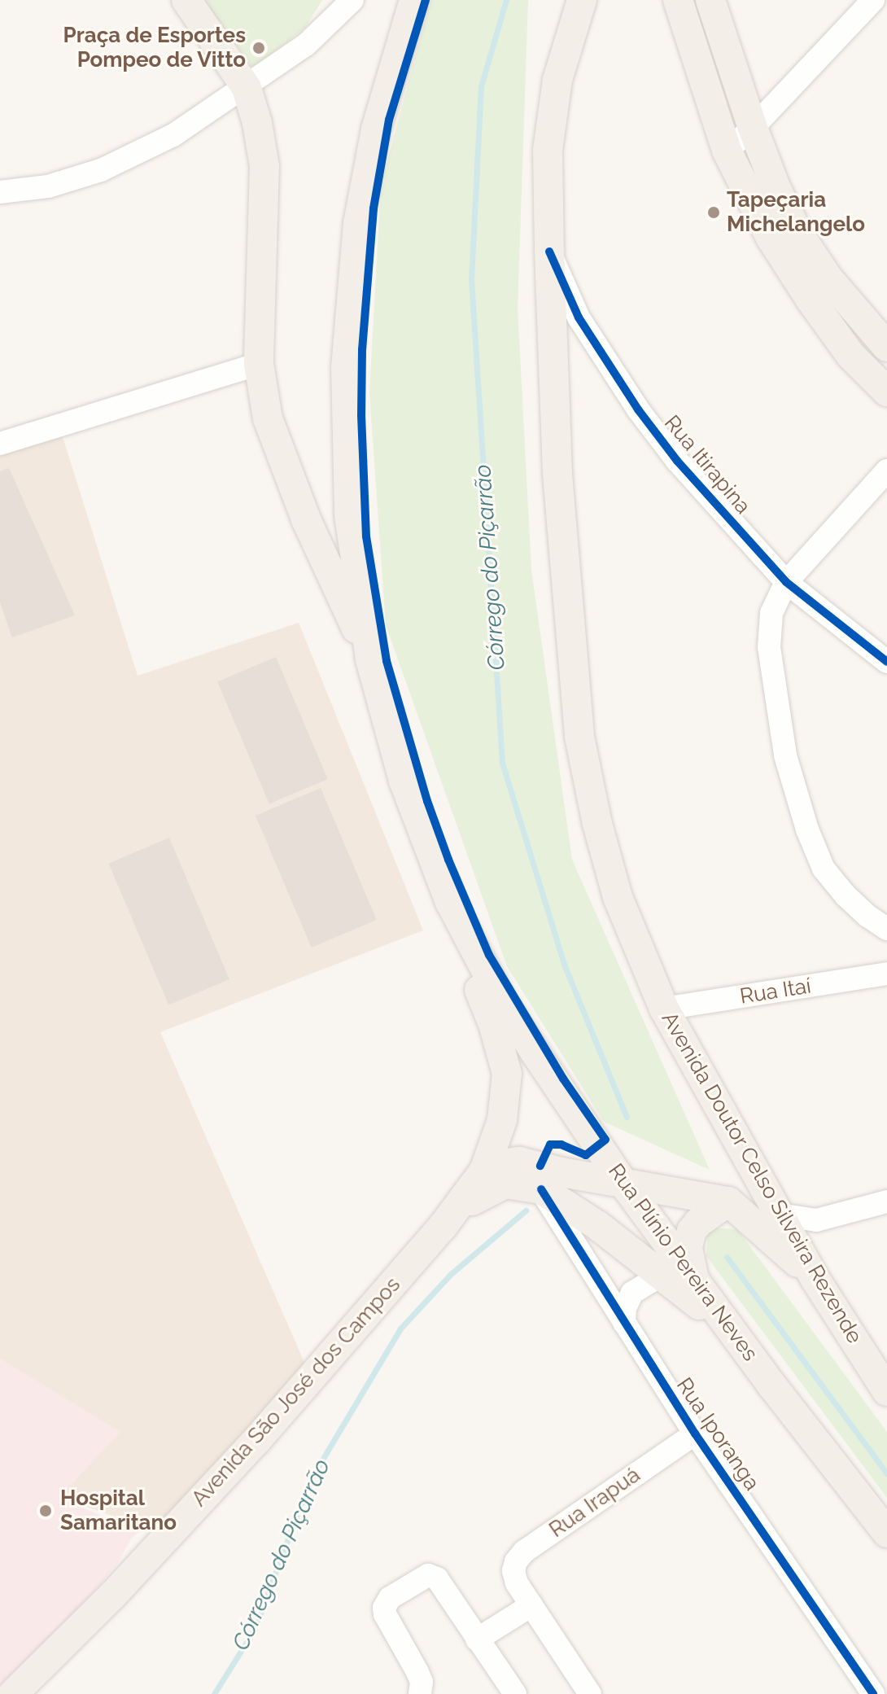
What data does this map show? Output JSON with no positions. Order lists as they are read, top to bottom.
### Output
{
  "streets": {
    "main road": ["Avenida Doutor Celso Silveira Rezende", "Rua Plínio Pereira Neves", "Avenida São José dos Campos"],
    "street": [
      "Rua Itirapina",
      "Rua Itaí",
      "Rua Iporanga",
      "Rua Irapuá"
    ]
  },
  "crossings": [
    ["Rua Itirapina", "Avenida Doutor Celso Silveira Rezende"],
    ["Rua Itaí", "Avenida Doutor Celso Silveira Rezende"],
    ["Rua Plínio Pereira Neves", "Avenida São José dos Campos"],
    ["Avenida São José dos Campos", "Rua Iporanga"],
    ["Rua Iporanga", "Rua Irapuá"]
  ],
  "water": ["Córrego do Piçarrão"],
  "places": ["Praça de Esportes Pompeo de Vitto", "Tapeçaria Michelangelo", "Hospital Samaritano"]
}
